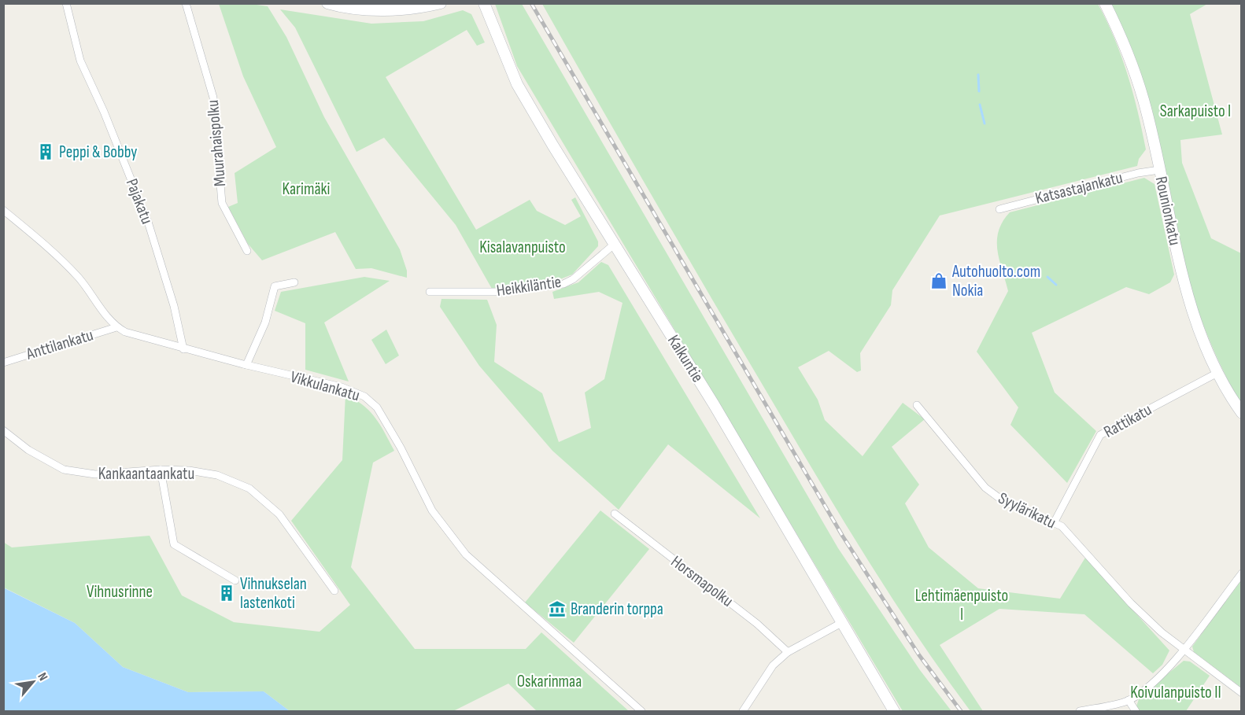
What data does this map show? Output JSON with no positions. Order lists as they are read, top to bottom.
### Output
{
  "streets": {
    "street": [
      "Muurahaispolku",
      "Katsastajankatu",
      "Pajakatu",
      "Rounionkatu",
      "Heikkiläntie",
      "Anttilankatu",
      "Kalkuntie",
      "Vikkulankatu",
      "Rattikatu",
      "Kankaantaankatu",
      "Syylärikatu",
      "Horsmapolku"
    ]
  },
  "crossings": [
    ["Katsastajankatu", "Rounionkatu"],
    ["Pajakatu", "Vikkulankatu"],
    ["Rounionkatu", "Rattikatu"],
    ["Heikkiläntie", "Kalkuntie"],
    ["Anttilankatu", "Vikkulankatu"],
    ["Rattikatu", "Syylärikatu"]
  ],
  "parks": [
    "Sarkapuisto I",
    "Karimäki",
    "Kisalavanpuisto",
    "Vihnusrinne",
    "Lehtimäenpuisto I",
    "Oskarinmaa",
    "Koivulanpuisto II"
  ],
  "places": {
    "building": ["Peppi & Bobby", "Vihnukselan lastenkoti"],
    "shop": ["Autohuolto.com Nokia"],
    "museum": ["Branderin torppa"]
  },
  "north": "top right"
}
